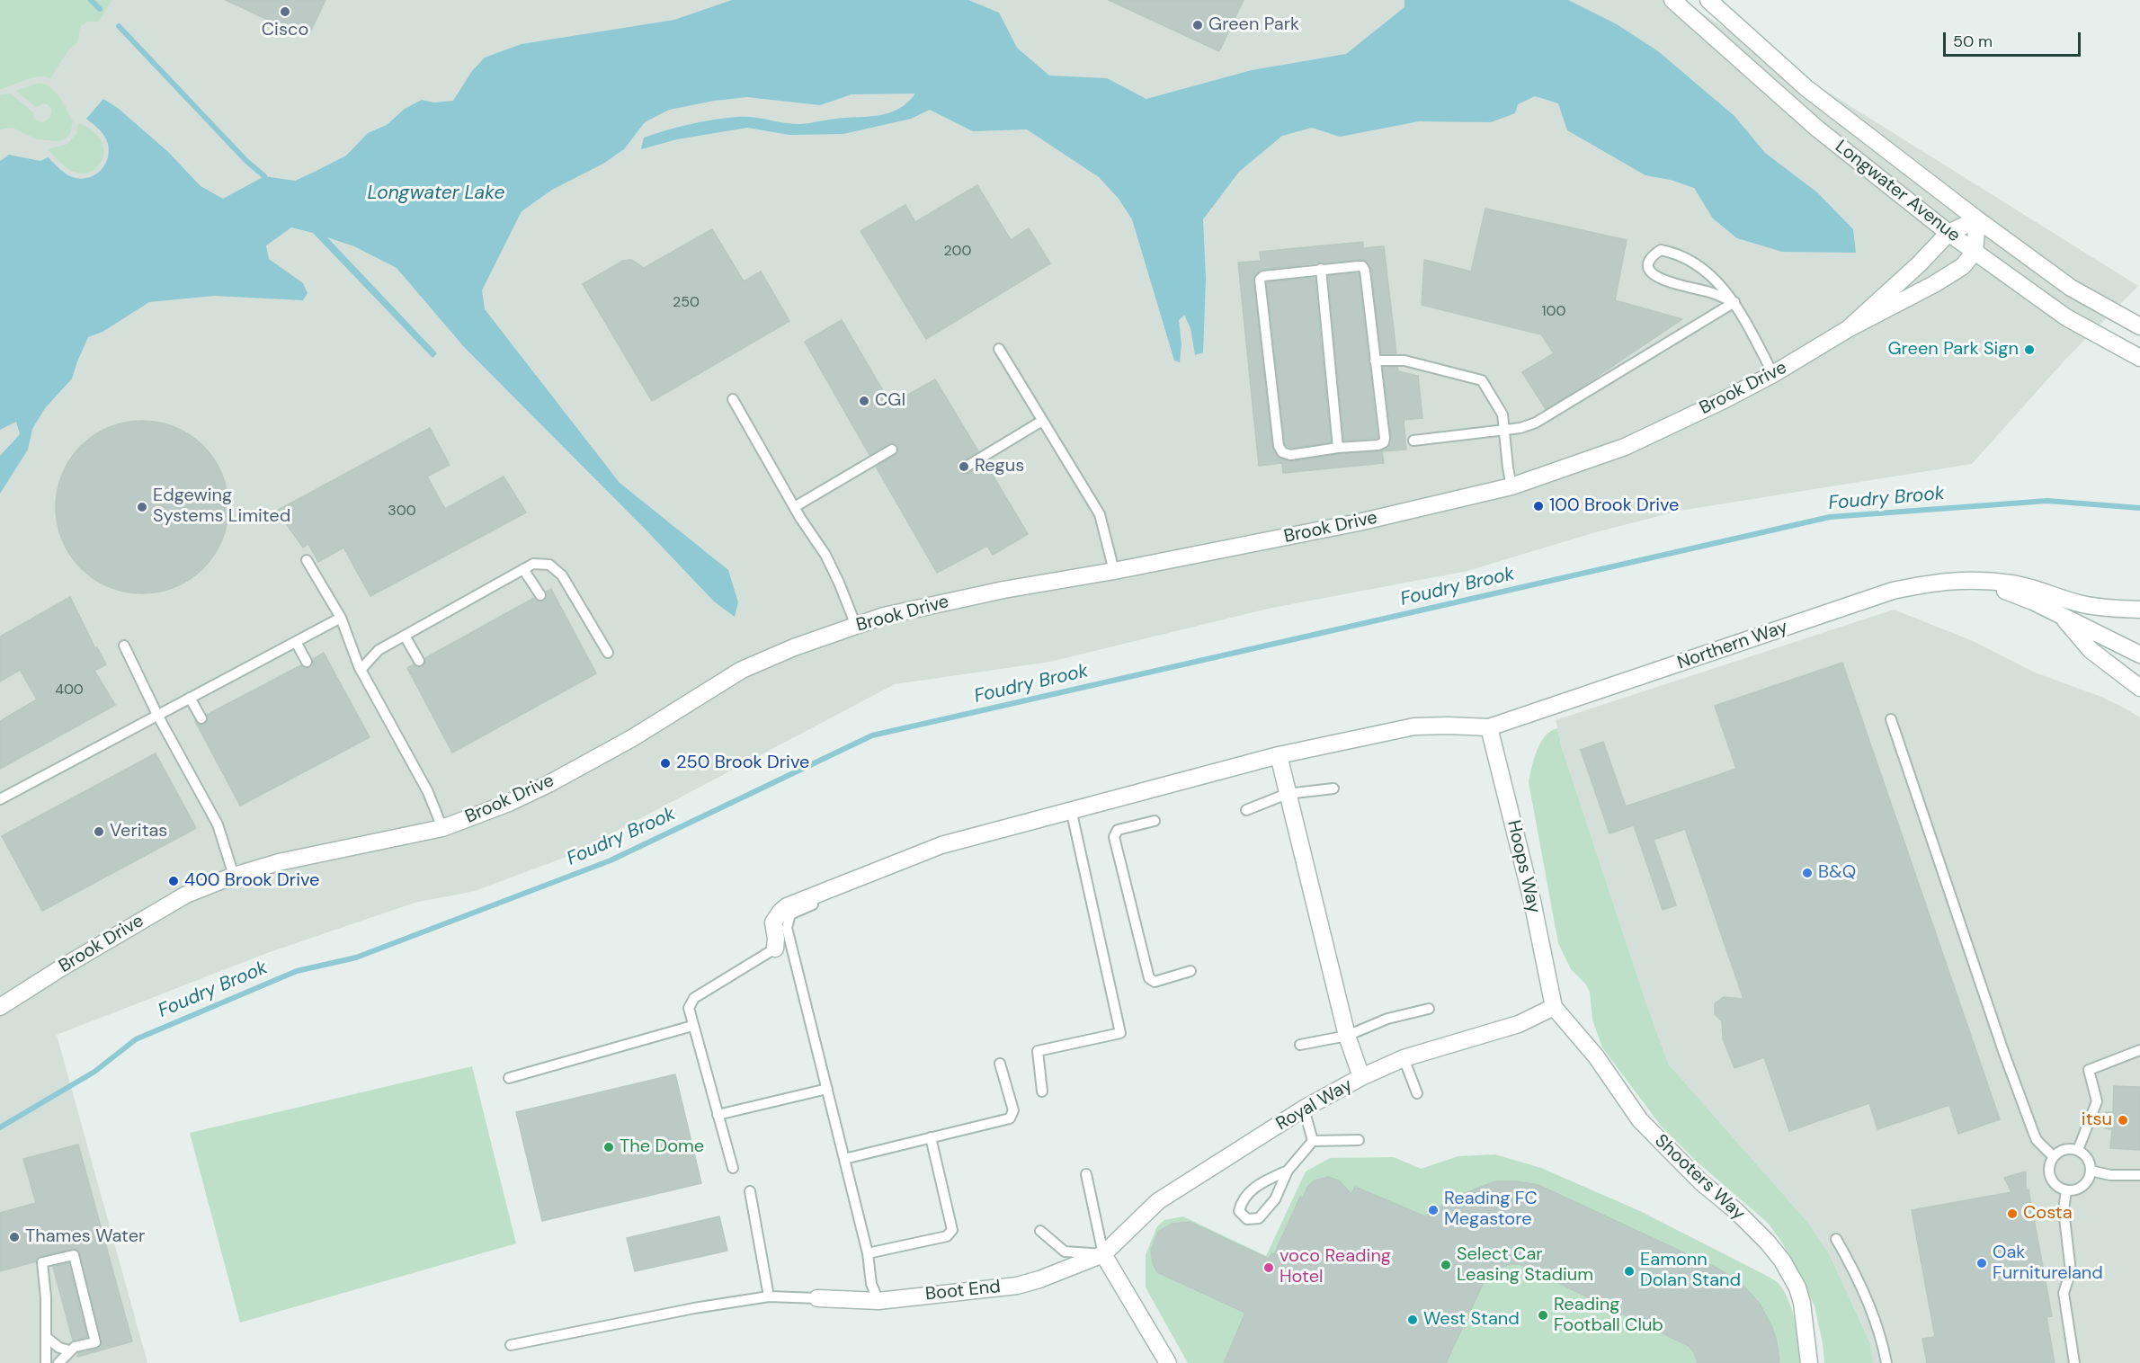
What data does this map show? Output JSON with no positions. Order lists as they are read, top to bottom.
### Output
{
  "streets": {
    "street": [
      "Longwater Avenue",
      "Brook Drive",
      "Northern Way",
      "Hoops Way",
      "Royal Way",
      "Shooters Way",
      "Boot End"
    ]
  },
  "crossings": [
    ["Longwater Avenue", "Brook Drive"],
    ["Northern Way", "Hoops Way"],
    ["Hoops Way", "Royal Way"],
    ["Hoops Way", "Shooters Way"],
    ["Royal Way", "Shooters Way"],
    ["Royal Way", "Boot End"]
  ],
  "water": ["Longwater Lake", "Foudry Brook"],
  "places": [
    "Cisco",
    "Green Park",
    "Green Park Sign",
    "CGI",
    "Regus",
    "100 Brook Drive",
    "Edgewing Systems Limited",
    "250 Brook Drive",
    "Veritas",
    "B&Q",
    "400 Brook Drive",
    "itsu",
    "The Dome",
    "Reading FC Megastore",
    "Costa",
    "Thames Water",
    "Oak Furnitureland",
    "Select Car Leasing Stadium",
    "voco Reading Hotel",
    "Eamonn Dolan Stand",
    "Reading Football Club",
    "West Stand"
  ],
  "house_numbers": [
    "200",
    "250",
    "100",
    "300",
    "400"
  ],
  "scale_bar": "50 m"
}
